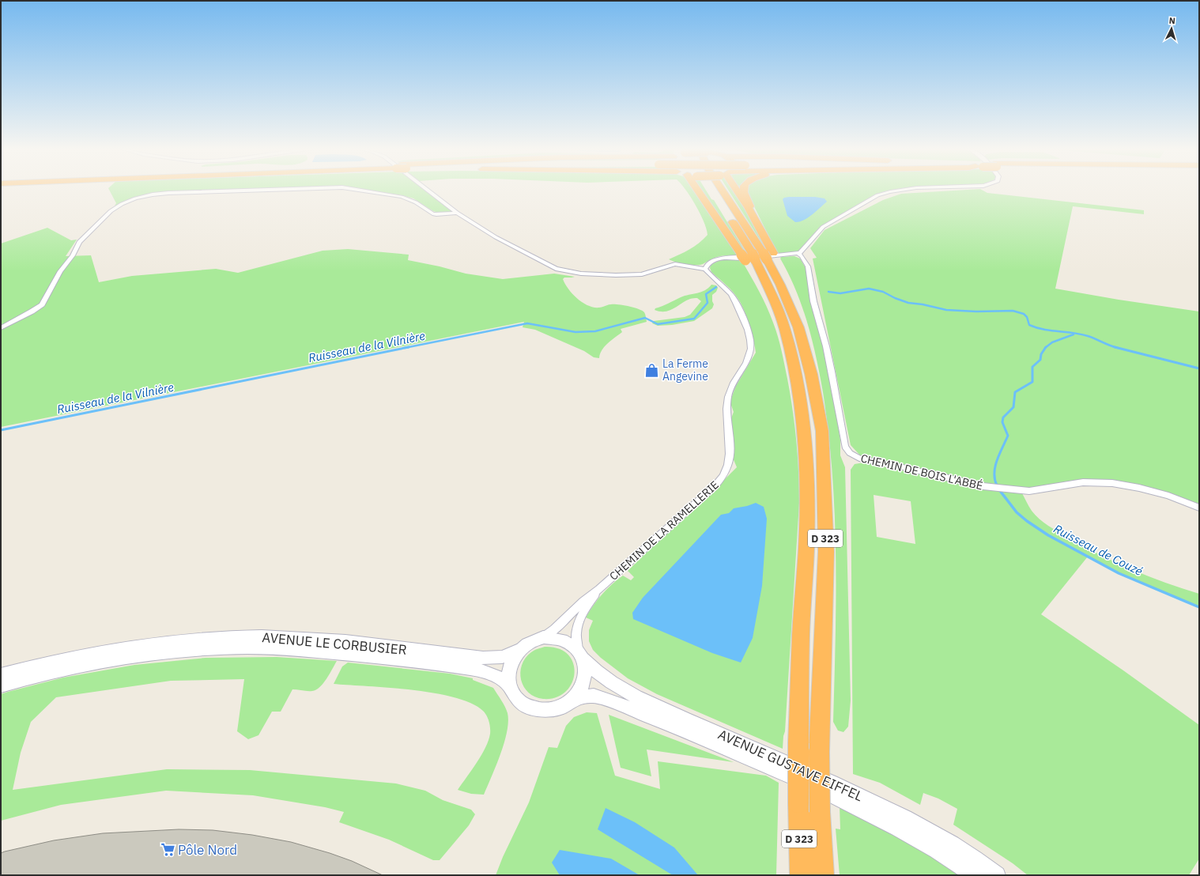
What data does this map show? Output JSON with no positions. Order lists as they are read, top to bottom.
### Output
{
  "streets": {
    "highway": ["D 323"],
    "street": [
      "CHEMIN DE BOIS L'ABBÉ",
      "CHEMIN DE LA RAMELLERIE",
      "AVENUE LE CORBUSIER",
      "AVENUE GUSTAVE EIFFEL"
    ]
  },
  "crossings": [
    ["AVENUE LE CORBUSIER", "AVENUE GUSTAVE EIFFEL"]
  ],
  "water": ["Ruisseau de la Vilnière", "Ruisseau de Couzé"],
  "places": {
    "shop": ["La Ferme Angevine"],
    "supermarket": ["Pôle Nord"]
  },
  "north": "top"
}
